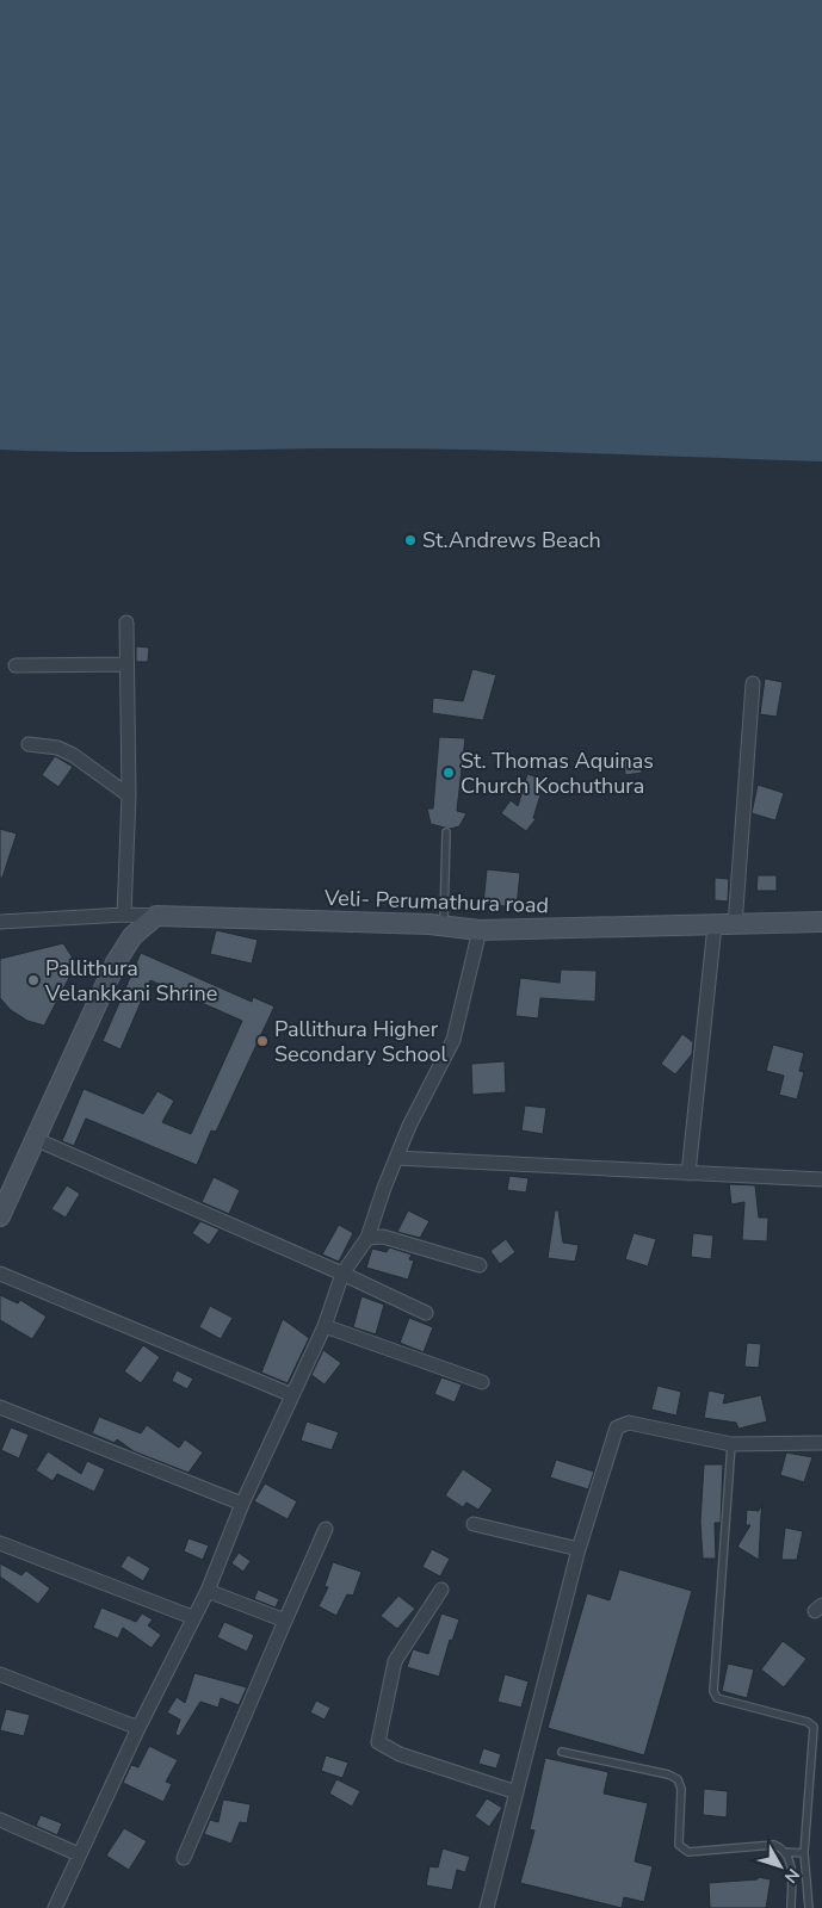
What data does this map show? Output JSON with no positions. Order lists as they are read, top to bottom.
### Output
{
  "streets": {
    "main road": ["Veli- Perumathura road"]
  },
  "places": [
    "St.Andrews Beach",
    "St. Thomas Aquinas Church Kochuthura",
    "Pallithura Velankkani Shrine",
    "Pallithura Higher Secondary School"
  ],
  "north": "bottom right"
}
